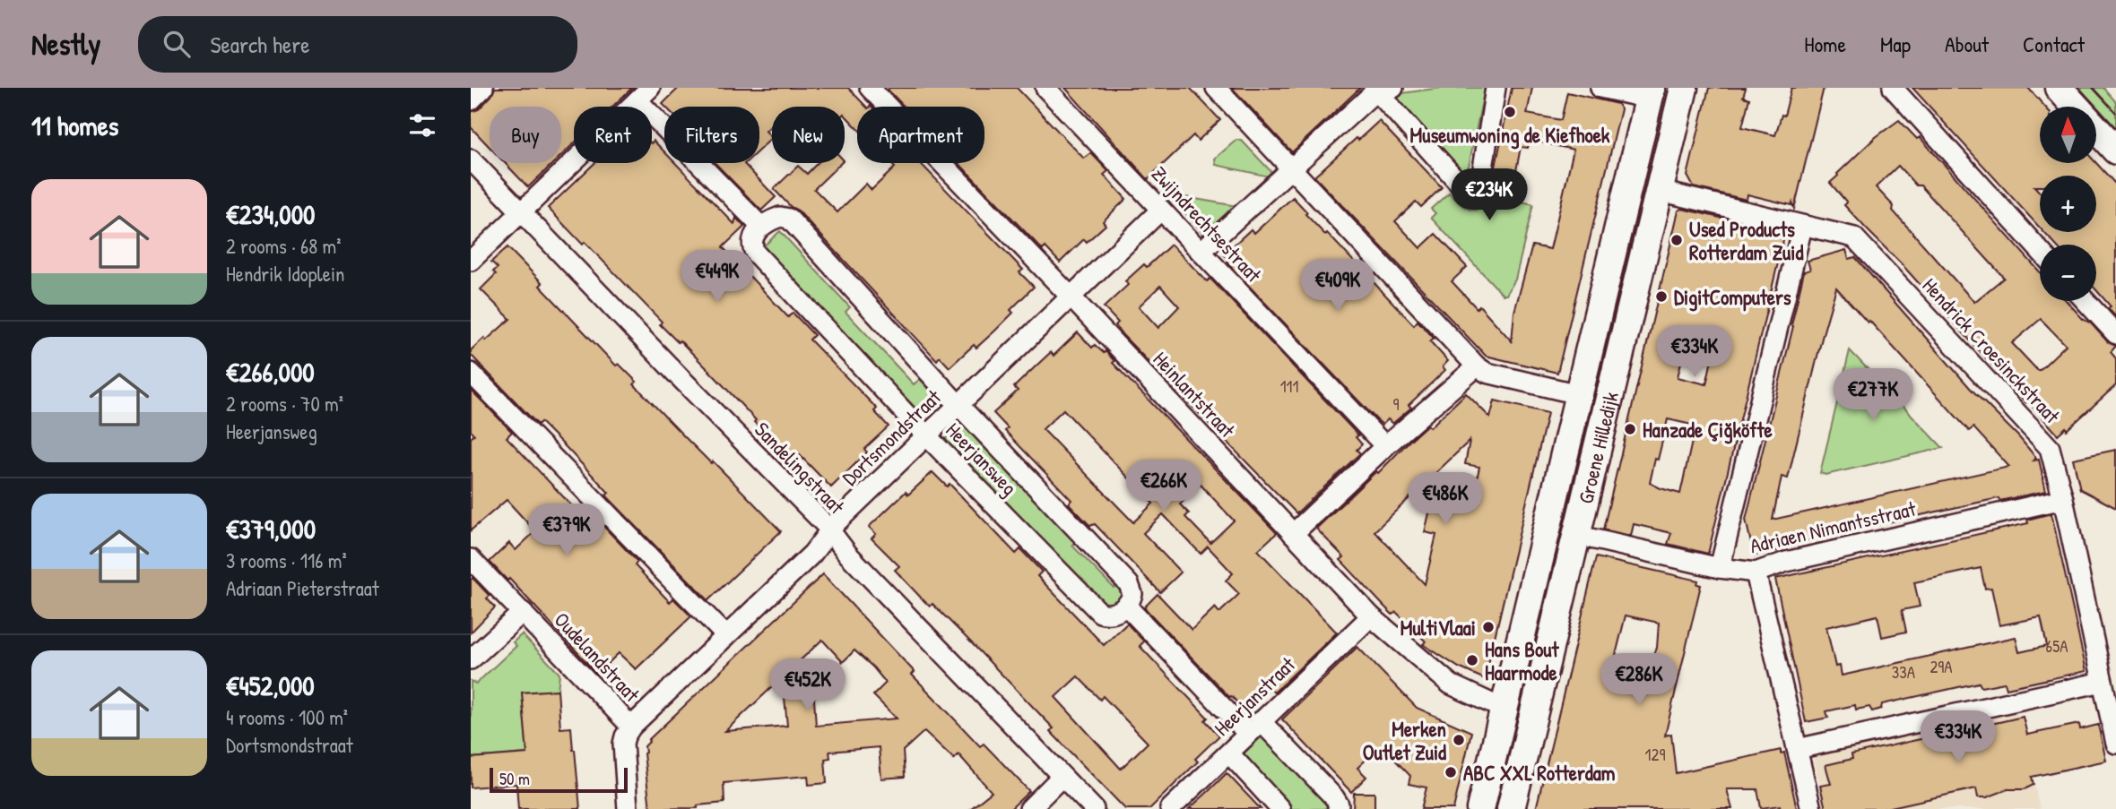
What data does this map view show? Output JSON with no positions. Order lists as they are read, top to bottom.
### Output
{
  "streets": {
    "street": [
      "Zwijndrechtsestraat",
      "Hendrick Croesinckstraat",
      "Heinlantstraat",
      "Dortsmondstraat",
      "Groene Hilledijk",
      "Heerjansweg",
      "Sandelingstraat",
      "Adriaen Nimantsstraat",
      "Oudelandstraat",
      "Heerjanstraat"
    ]
  },
  "crossings": [
    ["Zwijndrechtsestraat", "Dortsmondstraat"],
    ["Hendrick Croesinckstraat", "Groene Hilledijk"],
    ["Hendrick Croesinckstraat", "Adriaen Nimantsstraat"],
    ["Heinlantstraat", "Dortsmondstraat"],
    ["Heinlantstraat", "Groene Hilledijk"],
    ["Heinlantstraat", "Heerjanstraat"],
    ["Dortsmondstraat", "Heerjansweg"],
    ["Dortsmondstraat", "Sandelingstraat"],
    ["Dortsmondstraat", "Oudelandstraat"],
    ["Groene Hilledijk", "Adriaen Nimantsstraat"]
  ],
  "places": [
    "Museumwoning de Kiefhoek",
    "Used Products Rotterdam Zuid",
    "DigitComputers",
    "Hanzade Çiğköfte",
    "MultiVlaai",
    "Hans Bout Haarmode",
    "Merken Outlet Zuid",
    "ABC XXL Rotterdam"
  ],
  "house_numbers": [
    "111",
    "9",
    "65A",
    "29A",
    "33A",
    "129"
  ],
  "scale_bar": "50 m",
  "north": "top",
  "page": {
    "header": "Nestly",
    "search": "Search here",
    "nav": [
      "Home",
      "Map",
      "About",
      "Contact"
    ],
    "heading": "11 homes",
    "map_buttons": ["+", "−"],
    "chip": [
      "Buy",
      "Rent",
      "Filters",
      "New",
      "Apartment"
    ],
    "list": [
      {
        "name": "€234,000",
        "note": "2 rooms · 68 m² · Hendrik Idoplein"
      },
      {
        "name": "€266,000",
        "note": "2 rooms · 70 m² · Heerjansweg"
      },
      {
        "name": "€379,000",
        "note": "3 rooms · 116 m² · Adriaan Pieterstraat"
      },
      {
        "name": "€452,000",
        "note": "4 rooms · 100 m² · Dortsmondstraat"
      }
    ],
    "price": [
      "€234K",
      "€449K",
      "€409K",
      "€334K",
      "€277K",
      "€266K",
      "€486K",
      "€379K",
      "€286K",
      "€452K",
      "€334K"
    ],
    "scale": "50 m"
  }
}
